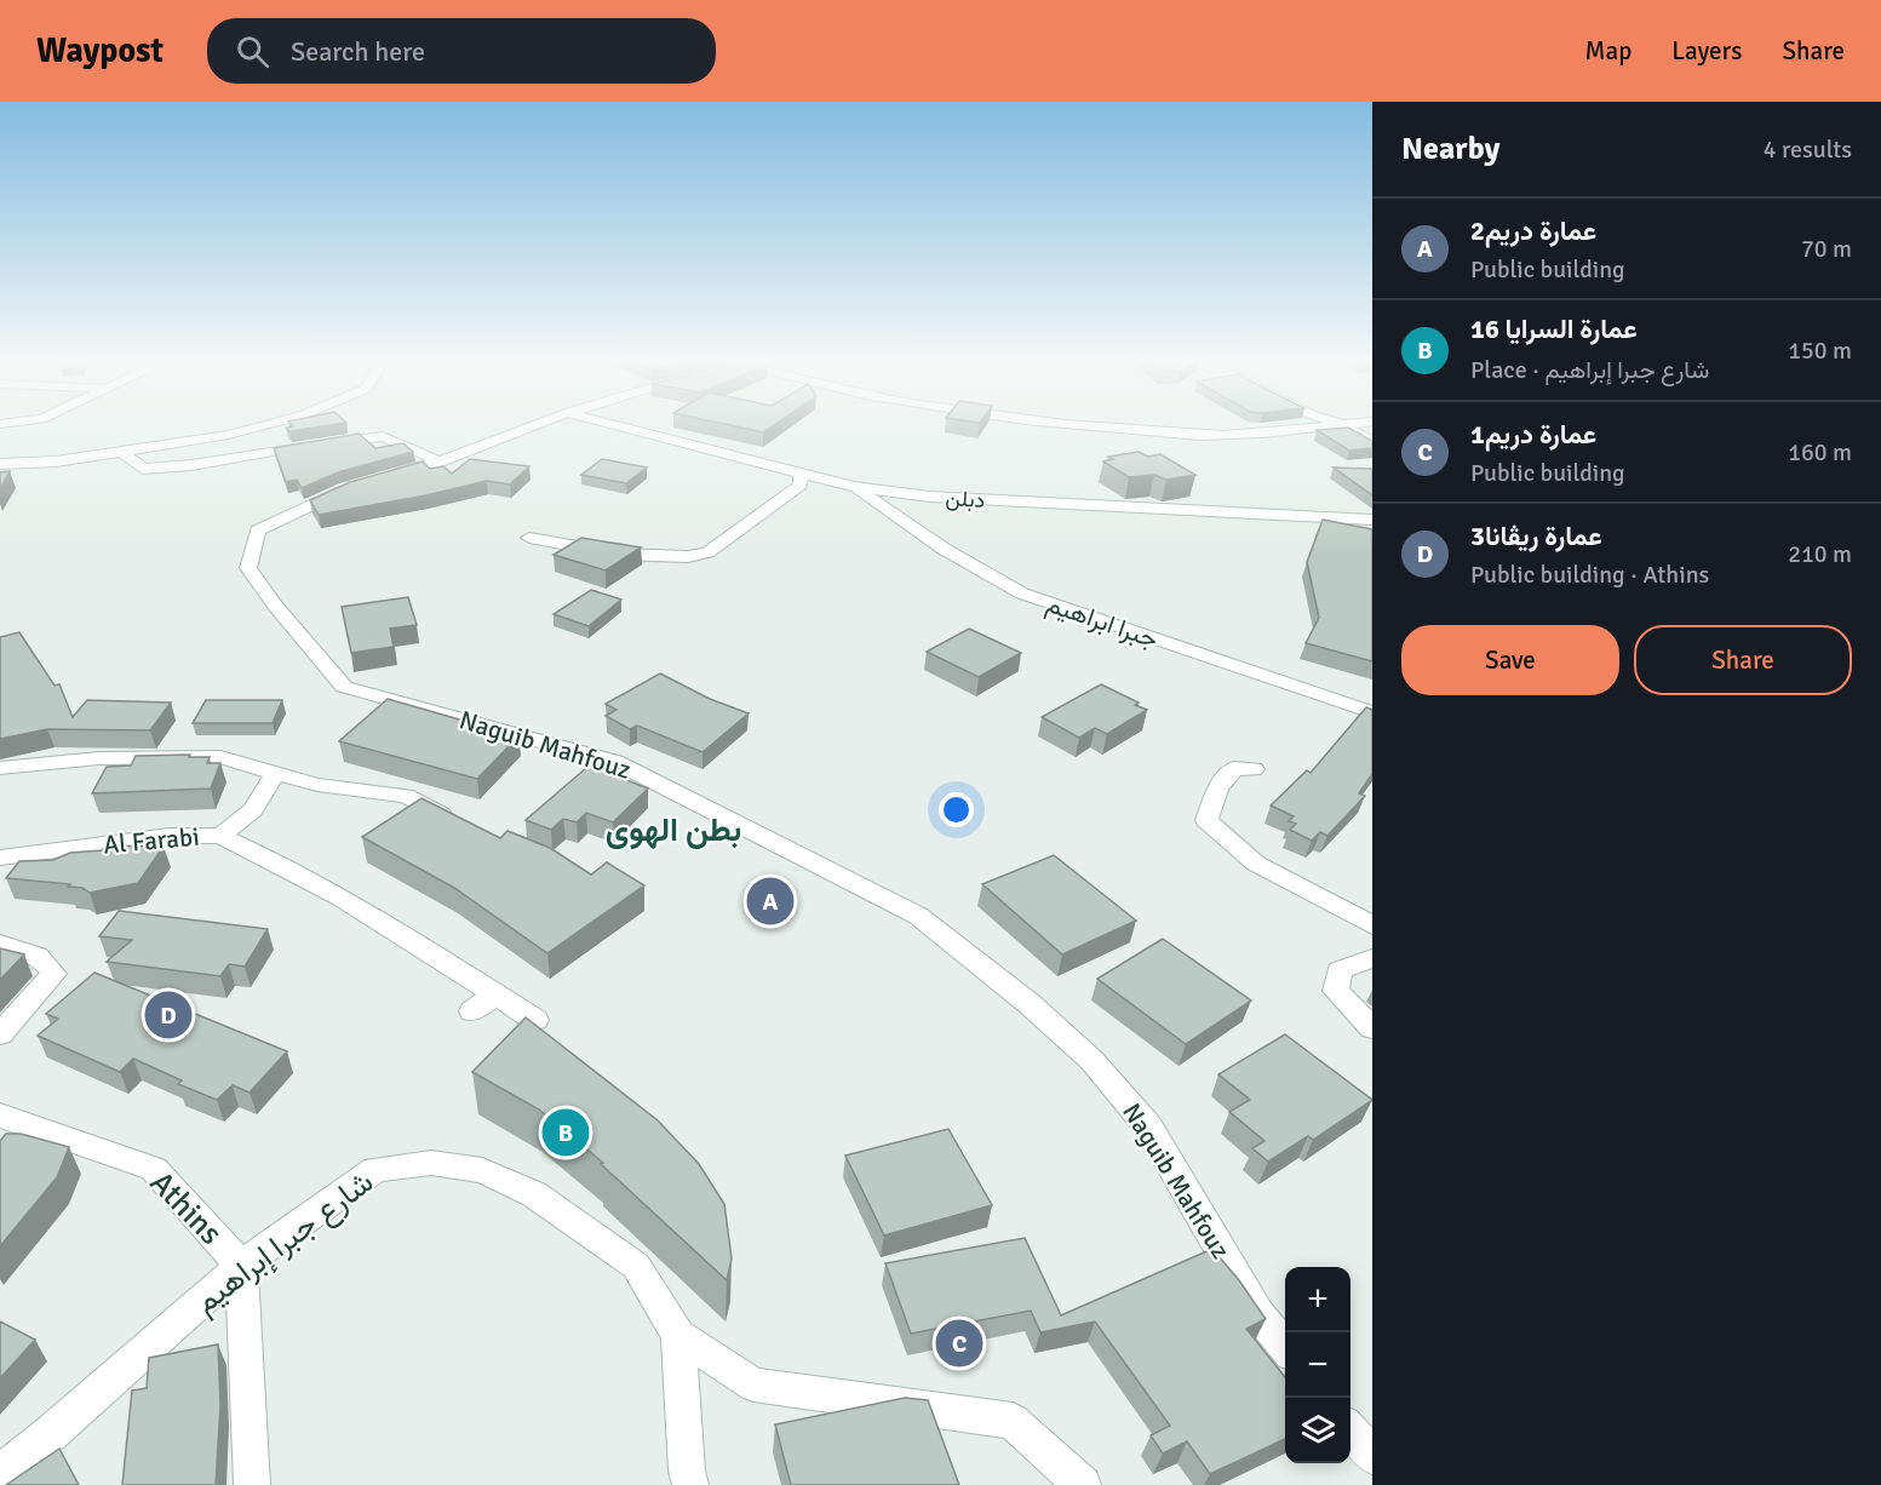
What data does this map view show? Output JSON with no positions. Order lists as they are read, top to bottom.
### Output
{
  "streets": {
    "street": [
      "دبلن",
      "جبرا ابراهيم",
      "Naguib Mahfouz",
      "Al Farabi",
      "Athins",
      "شارع جبرا إبراهيم"
    ]
  },
  "crossings": [
    ["دبلن", "جبرا ابراهيم"],
    ["Athins", "شارع جبرا إبراهيم"]
  ],
  "districts": ["بطن الهوى"],
  "page": {
    "header": "Waypost",
    "search": "Search here",
    "nav": ["Map", "Layers", "Share"],
    "heading": ["Nearby", "4 results"],
    "list": [
      {
        "mark": "A",
        "name": "عمارة دريم2",
        "note": "Public building",
        "value": "70 m"
      },
      {
        "mark": "B",
        "name": "عمارة السرايا 16",
        "note": "Place · شارع جبرا إبراهيم",
        "value": "150 m"
      },
      {
        "mark": "C",
        "name": "عمارة دريم1",
        "note": "Public building",
        "value": "160 m"
      },
      {
        "mark": "D",
        "name": "عمارة ريڤانا3",
        "note": "Public building · Athins",
        "value": "210 m"
      }
    ],
    "buttons": ["Save", "Share"],
    "pins": [
      "A",
      "D",
      "B",
      "C"
    ],
    "map_buttons": ["+", "−"]
  }
}
